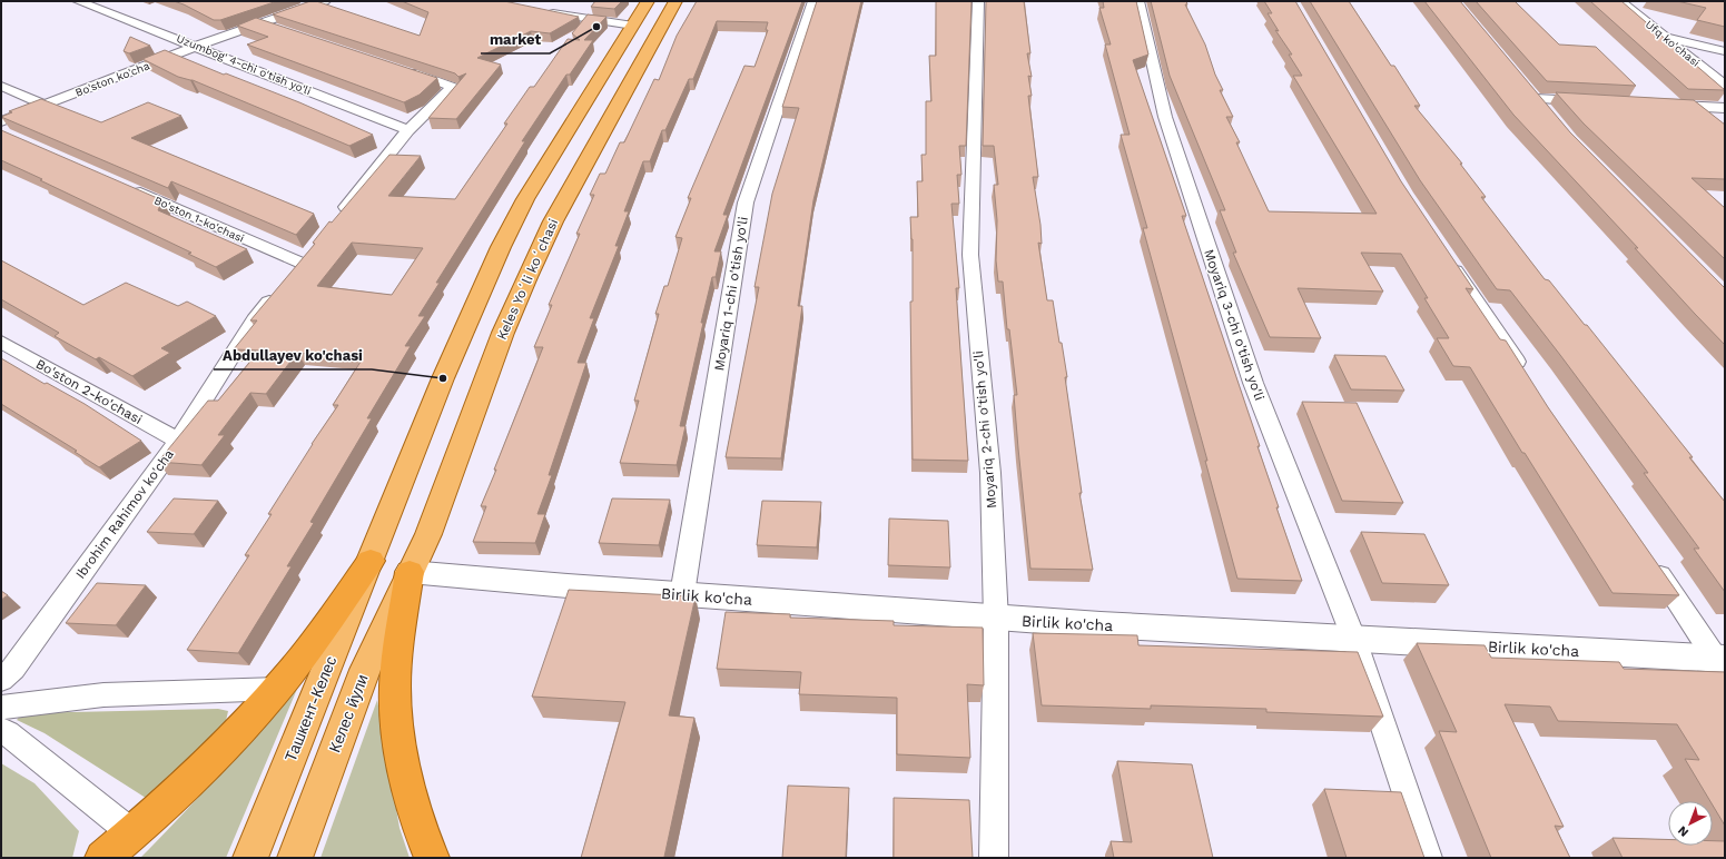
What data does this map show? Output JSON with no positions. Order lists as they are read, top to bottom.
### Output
{
  "streets": {
    "main road": ["Keles Yoʻli koʻchasi", "Ташкент-Келес", "Келес йули"],
    "street": [
      "Ufq ko'chasi",
      "Uzumbog' 4-chi o'tish yo'li",
      "Bo'ston ko'cha",
      "Bo'ston 1-ko'chasi",
      "Moyariq 1-chi o'tish yo'li",
      "Moyariq 3-chi o'tish yo'li",
      "Bo'ston 2-ko'chasi",
      "Moyariq 2-chi o'tish yo'li",
      "Ibrohim Rahimov ko'cha",
      "Birlik ko'cha"
    ]
  },
  "crossings": [
    ["Uzumbog' 4-chi o'tish yo'li", "Bo'ston ko'cha"],
    ["Bo'ston 1-ko'chasi", "Ibrohim Rahimov ko'cha"],
    ["Keles Yoʻli koʻchasi", "Birlik ko'cha"],
    ["Keles Yoʻli koʻchasi", "Келес йули"],
    ["Moyariq 1-chi o'tish yo'li", "Birlik ko'cha"],
    ["Moyariq 3-chi o'tish yo'li", "Birlik ko'cha"],
    ["Bo'ston 2-ko'chasi", "Ibrohim Rahimov ko'cha"],
    ["Moyariq 2-chi o'tish yo'li", "Birlik ko'cha"],
    ["Birlik ko'cha", "Келес йули"]
  ],
  "places": ["market", "Abdullayev ko'chasi"],
  "north": "bottom left"
}
